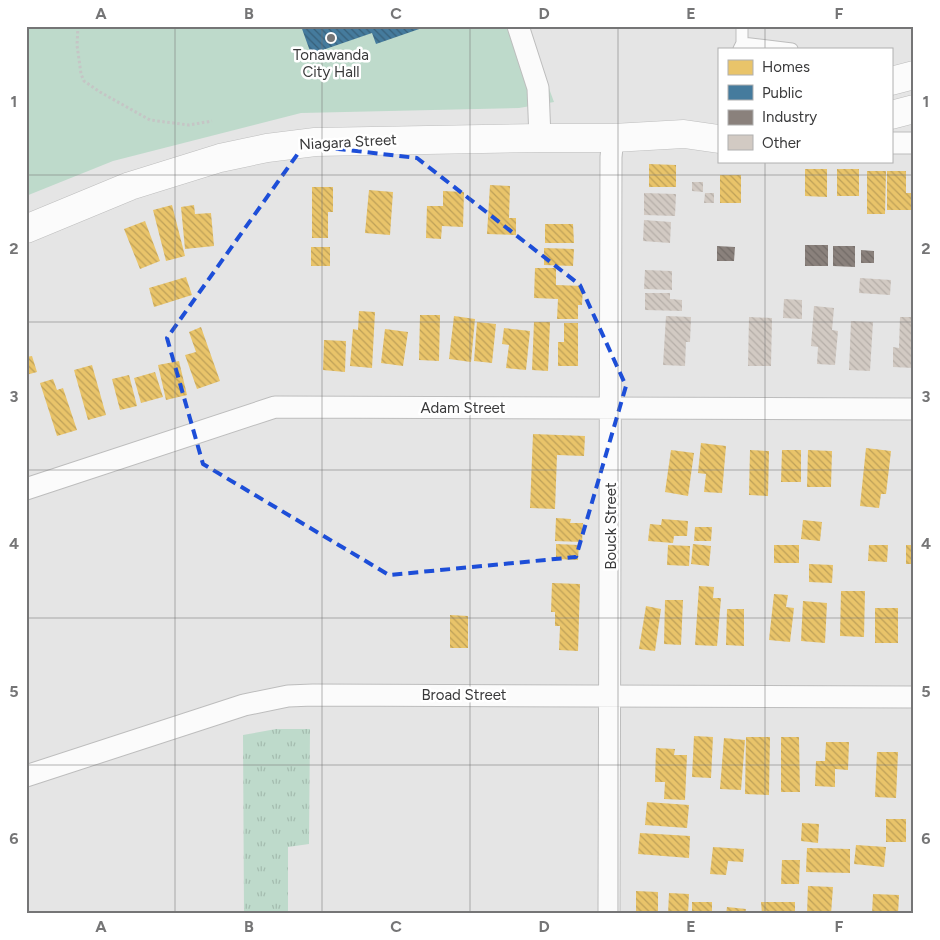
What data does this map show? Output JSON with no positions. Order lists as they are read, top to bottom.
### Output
{
  "streets": {
    "main road": ["Niagara Street"],
    "street": ["Adam Street", "Bouck Street", "Broad Street"]
  },
  "crossings": [
    ["Niagara Street", "Bouck Street"],
    ["Adam Street", "Bouck Street"],
    ["Bouck Street", "Broad Street"]
  ],
  "places": ["Tonawanda City Hall"],
  "legend": [
    "Homes",
    "Public",
    "Industry",
    "Other"
  ],
  "grid": {
    "columns": [
      "A",
      "B",
      "C",
      "D",
      "E",
      "F"
    ],
    "rows": [
      "1",
      "2",
      "3",
      "4",
      "5",
      "6"
    ]
  }
}
